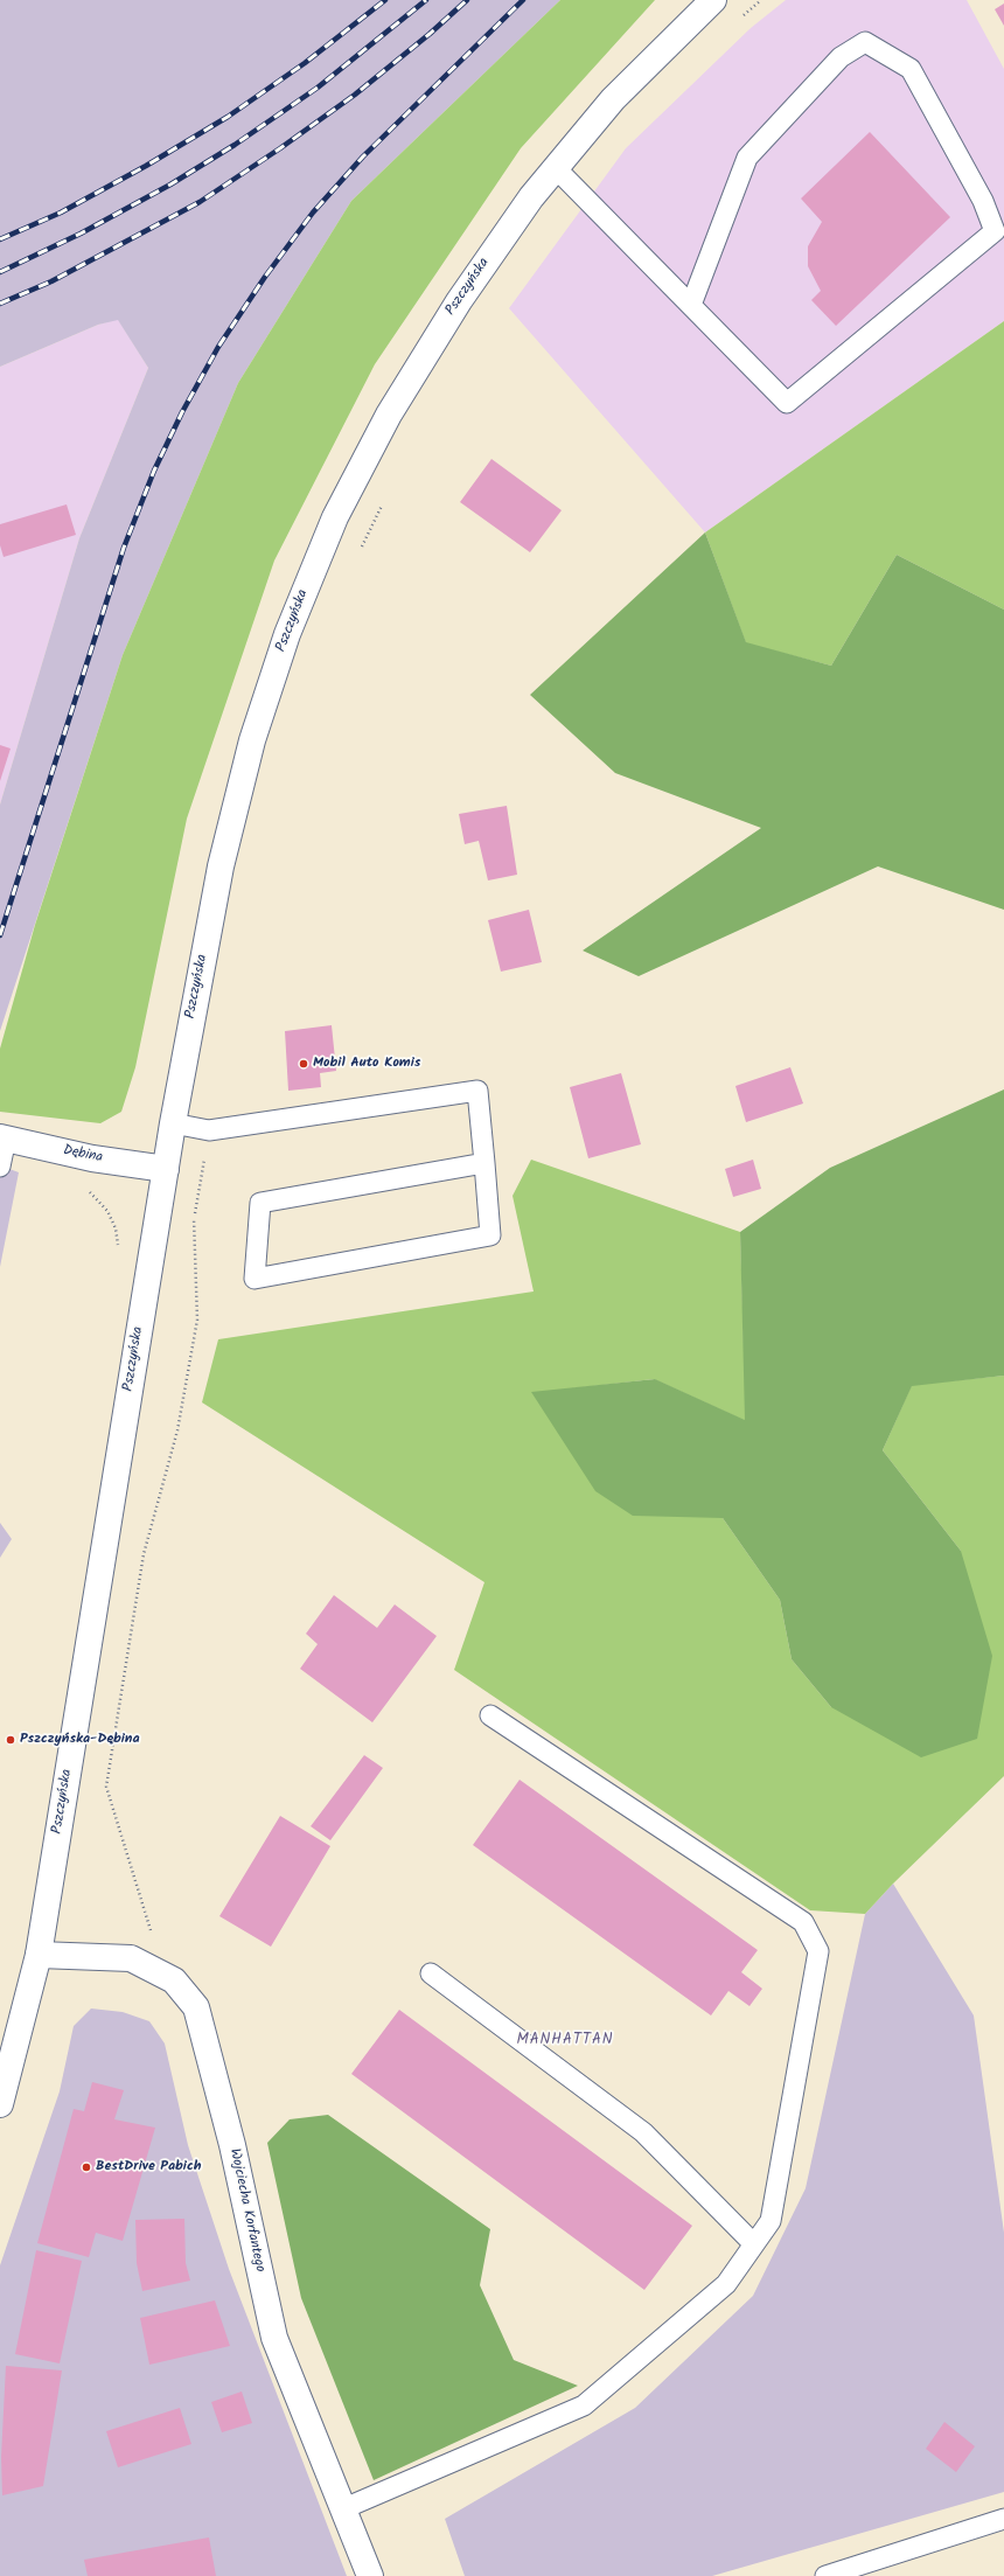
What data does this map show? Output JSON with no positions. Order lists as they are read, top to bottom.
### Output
{
  "streets": {
    "main road": ["Pszczyńska", "Dębina", "Wojciecha Korfantego"]
  },
  "crossings": [
    ["Pszczyńska", "Dębina"],
    ["Pszczyńska", "Wojciecha Korfantego"]
  ],
  "districts": ["MANHATTAN"],
  "places": ["Mobil Auto Komis", "Pszczyńska-Dębina", "BestDrive Pabich"]
}
